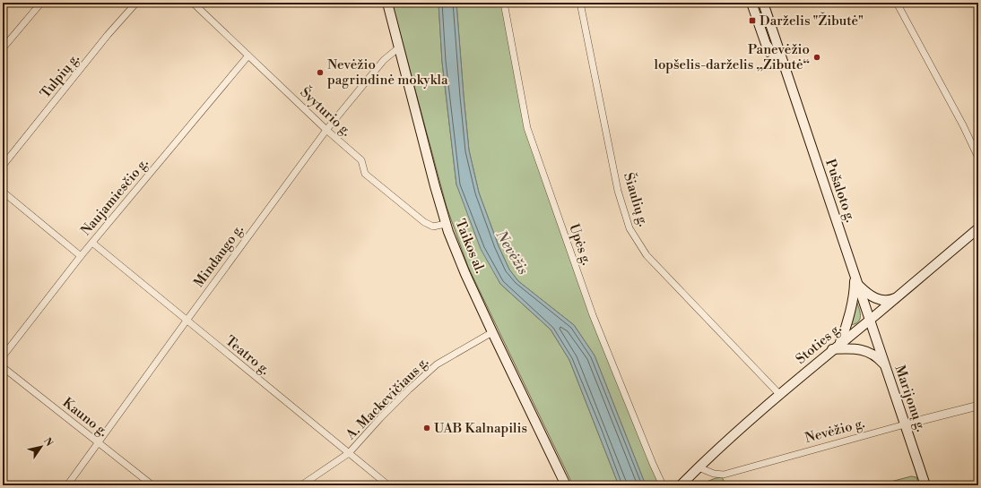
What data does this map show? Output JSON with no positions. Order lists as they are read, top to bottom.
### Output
{
  "streets": {
    "main road": [
      "Pušaloto g.",
      "Taikos al.",
      "Stoties g.",
      "Marijonų g."
    ],
    "street": [
      "Tulpių g.",
      "Švyturio g.",
      "Naujamiesčio g.",
      "Šiaulių g.",
      "Upės g.",
      "Mindaugo g.",
      "Teatro g.",
      "A. Mackevičiaus g.",
      "Kauno g.",
      "Nevėžio g."
    ]
  },
  "crossings": [
    ["Švyturio g.", "Naujamiesčio g."],
    ["Švyturio g.", "Taikos al."],
    ["Švyturio g.", "Mindaugo g."],
    ["Pušaloto g.", "Stoties g."],
    ["Pušaloto g.", "Marijonų g."],
    ["Naujamiesčio g.", "Teatro g."],
    ["Šiaulių g.", "Stoties g."],
    ["Taikos al.", "Mindaugo g."],
    ["Taikos al.", "A. Mackevičiaus g."],
    ["Mindaugo g.", "Teatro g."],
    ["Mindaugo g.", "Kauno g."],
    ["Stoties g.", "Marijonų g."],
    ["Stoties g.", "Nevėžio g."],
    ["Teatro g.", "A. Mackevičiaus g."],
    ["Marijonų g.", "Nevėžio g."]
  ],
  "water": ["Nevėžis"],
  "places": {
    "transit": ["Darželis \"Žibutė\""],
    "other": ["Panevėžio lopšelis-darželis „Žibutė“", "Nevėžio pagrindinė mokykla", "UAB Kalnapilis"]
  },
  "north": "top right"
}
